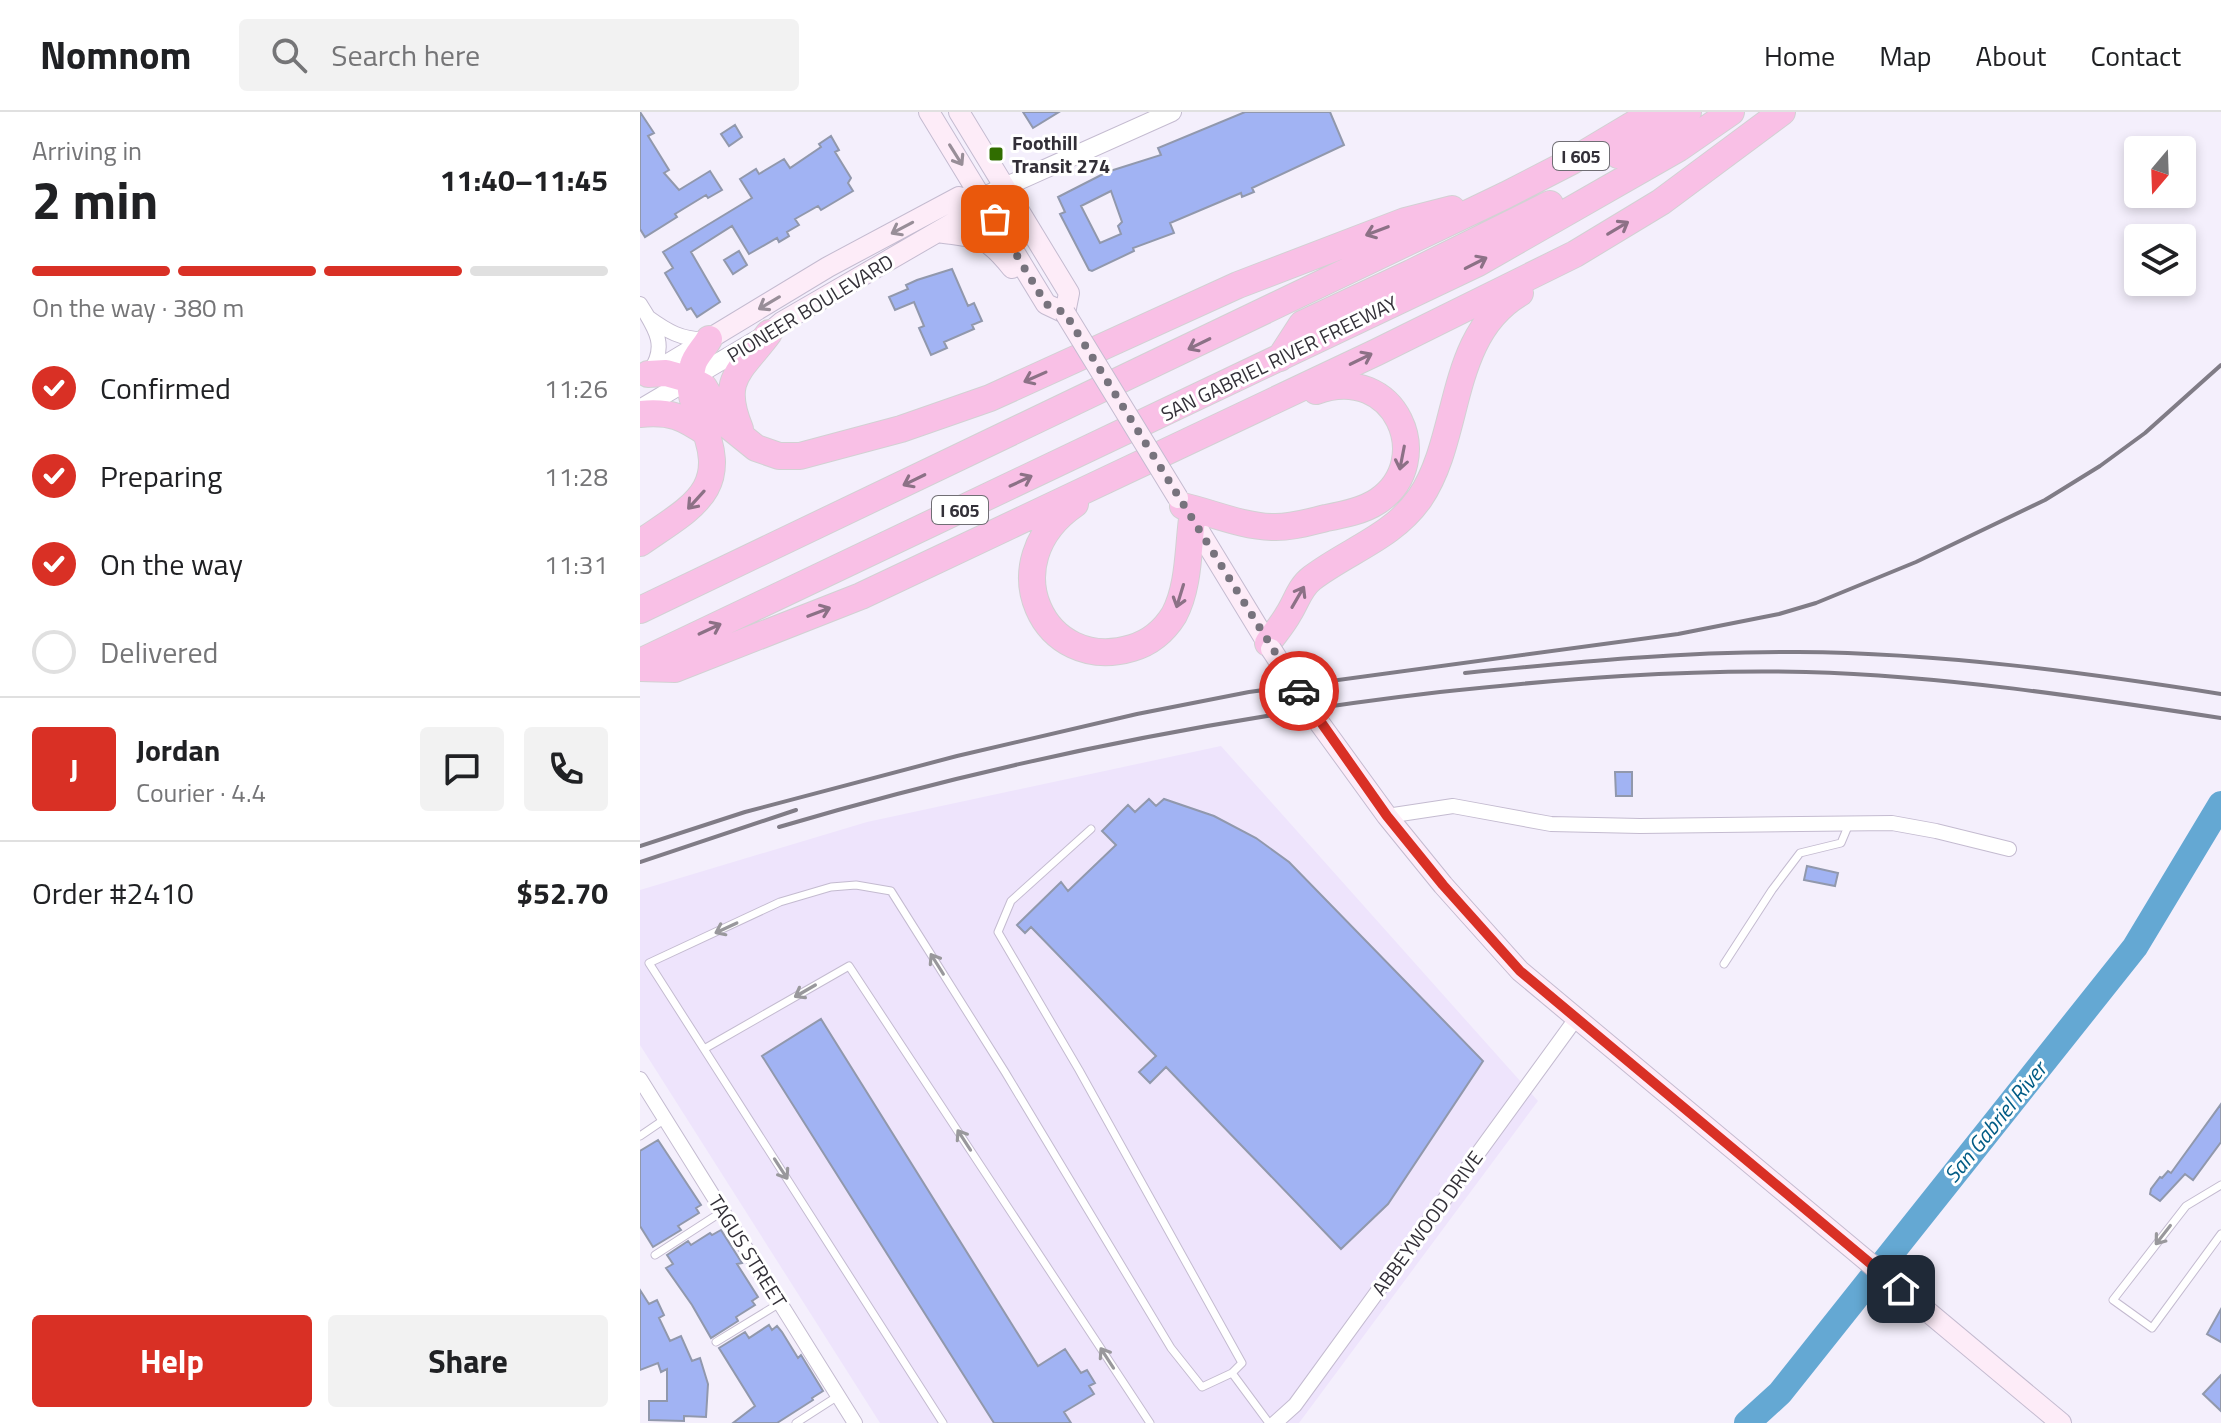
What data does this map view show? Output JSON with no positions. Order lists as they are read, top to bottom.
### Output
{
  "streets": {
    "highway": ["I 605", "SAN GABRIEL RIVER FREEWAY"],
    "main road": ["PIONEER BOULEVARD"],
    "street": ["ABBEYWOOD DRIVE", "TAGUS STREET"]
  },
  "water": ["San Gabriel River"],
  "places": {
    "transit": ["Foothill Transit 274"]
  },
  "north": "bottom",
  "page": {
    "header": "Nomnom",
    "search": "Search here",
    "nav": [
      "Home",
      "Map",
      "About",
      "Contact"
    ],
    "heading": ["2 min", "Arriving in", "11:40–11:45"],
    "panel": [
      "Jordan",
      "Courier · 4.4",
      "Order #2410",
      "$52.70"
    ],
    "bar": "On the way · 380 m",
    "list": [
      ["Confirmed", "11:26"],
      ["Preparing", "11:28"],
      ["On the way", "11:31"],
      "Delivered"
    ],
    "round": "J",
    "buttons": ["Help", "Share"]
  }
}
